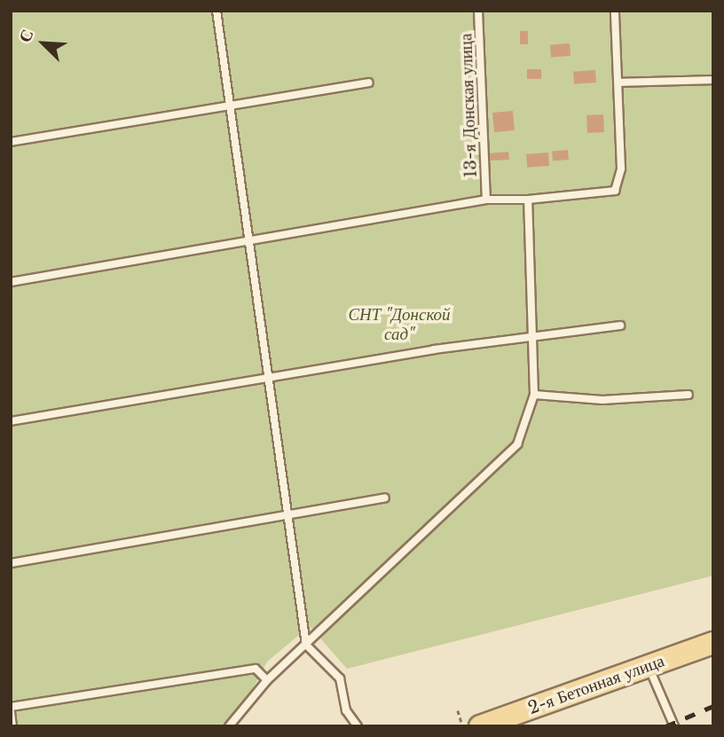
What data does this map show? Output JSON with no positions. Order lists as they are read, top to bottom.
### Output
{
  "streets": {
    "main road": ["2-я Бетонная улица"],
    "lane": ["13-я Донская улица"]
  },
  "parks": ["СНТ \"Донской сад\""],
  "north": "top left"
}
